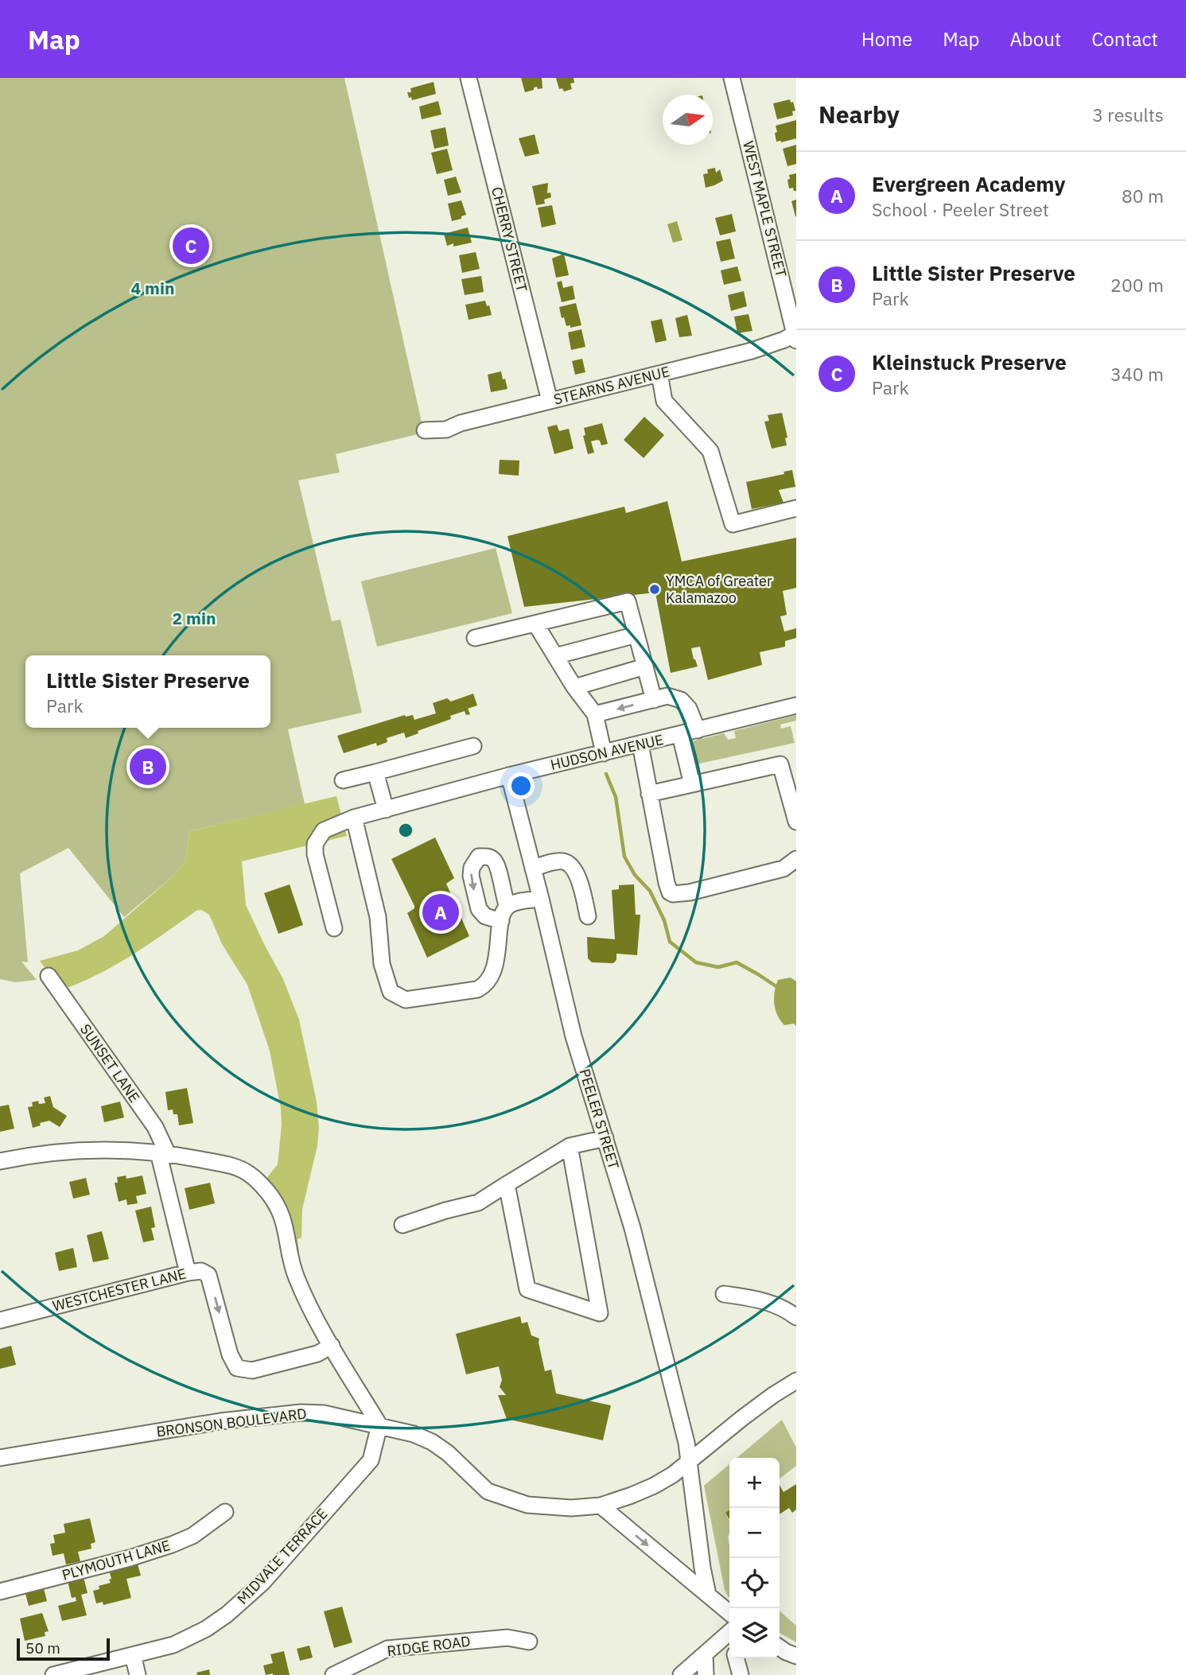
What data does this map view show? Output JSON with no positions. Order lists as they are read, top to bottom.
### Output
{
  "streets": {
    "street": [
      "WEST MAPLE STREET",
      "CHERRY STREET",
      "STEARNS AVENUE",
      "HUDSON AVENUE",
      "SUNSET LANE",
      "PEELER STREET",
      "WESTCHESTER LANE",
      "BRONSON BOULEVARD",
      "MIDVALE TERRACE",
      "PLYMOUTH LANE",
      "RIDGE ROAD"
    ]
  },
  "crossings": [
    ["WEST MAPLE STREET", "STEARNS AVENUE"],
    ["CHERRY STREET", "STEARNS AVENUE"],
    ["HUDSON AVENUE", "PEELER STREET"],
    ["SUNSET LANE", "WESTCHESTER LANE"],
    ["PEELER STREET", "BRONSON BOULEVARD"],
    ["BRONSON BOULEVARD", "MIDVALE TERRACE"]
  ],
  "places": ["YMCA of Greater Kalamazoo"],
  "scale_bar": "50 m",
  "north": "right",
  "page": {
    "header": "Map",
    "nav": [
      "Home",
      "Map",
      "About",
      "Contact"
    ],
    "heading": ["Nearby", "3 results"],
    "list": [
      {
        "mark": "A",
        "name": "Evergreen Academy",
        "note": "School · Peeler Street",
        "value": "80 m"
      },
      {
        "mark": "B",
        "name": "Little Sister Preserve",
        "note": "Park",
        "value": "200 m"
      },
      {
        "mark": "C",
        "name": "Kleinstuck Preserve",
        "note": "Park",
        "value": "340 m"
      }
    ],
    "pins": ["C", "B", "A"],
    "popup": ["Little Sister Preserve", "Park"],
    "map_buttons": ["+", "−"],
    "scale": "50 m"
  },
  "rings": ["4 min", "2 min"]
}
